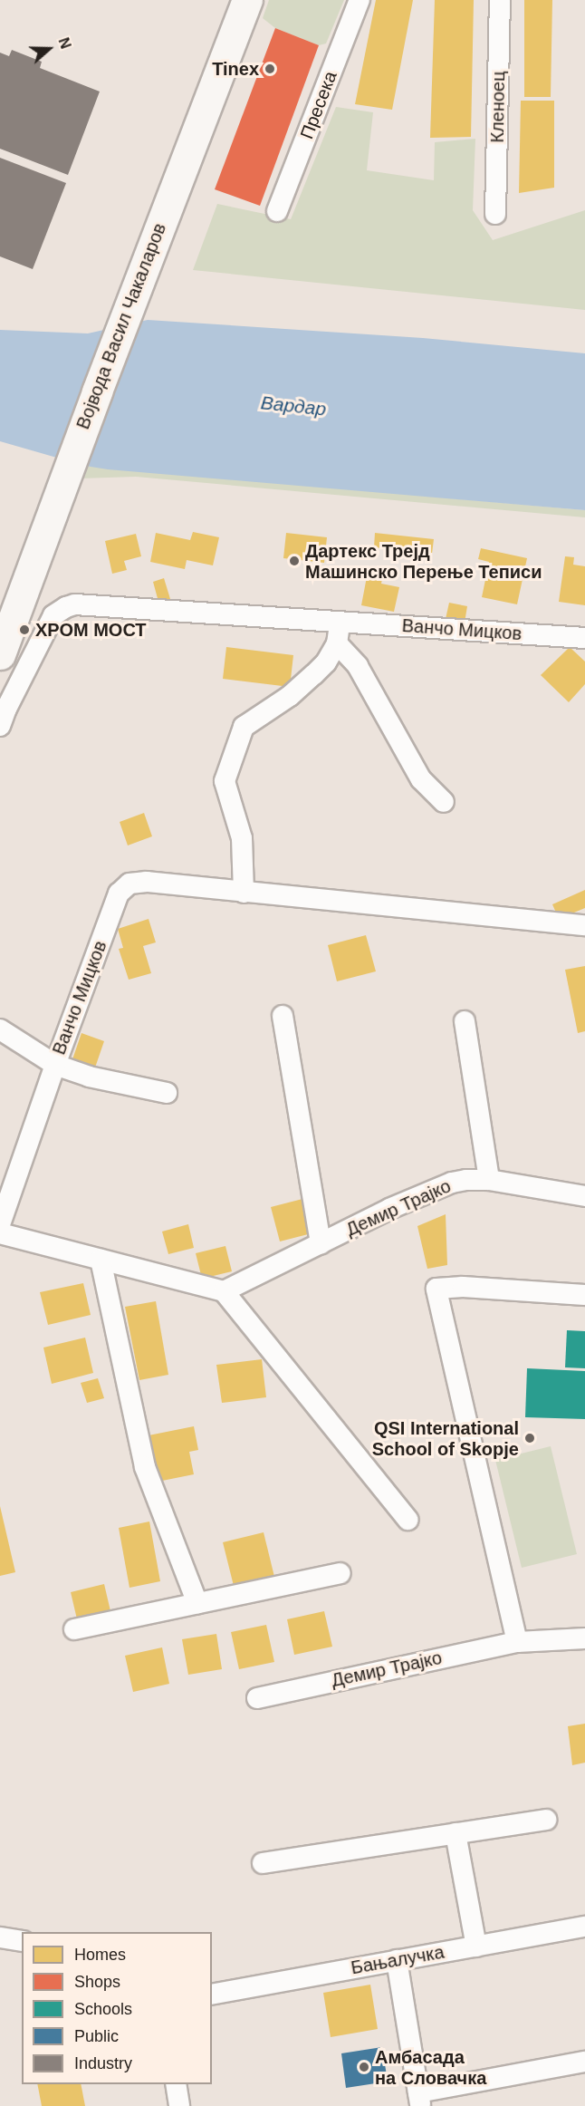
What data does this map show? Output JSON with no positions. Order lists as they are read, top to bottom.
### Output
{
  "streets": {
    "street": [
      "Пресека",
      "Кленоец",
      "Војвода Васил Чакаларов",
      "Ванчо Мицков",
      "Демир Трајко",
      "Бањалучка"
    ]
  },
  "water": ["Вардар"],
  "places": [
    "Tinex",
    "Дартекс Трејд Машинско Перење Теписи",
    "ХРОМ МОСТ",
    "QSI International School of Skopje",
    "Амбасада на Словачка"
  ],
  "legend": [
    "Homes",
    "Shops",
    "Schools",
    "Public",
    "Industry"
  ],
  "north": "right"
}
